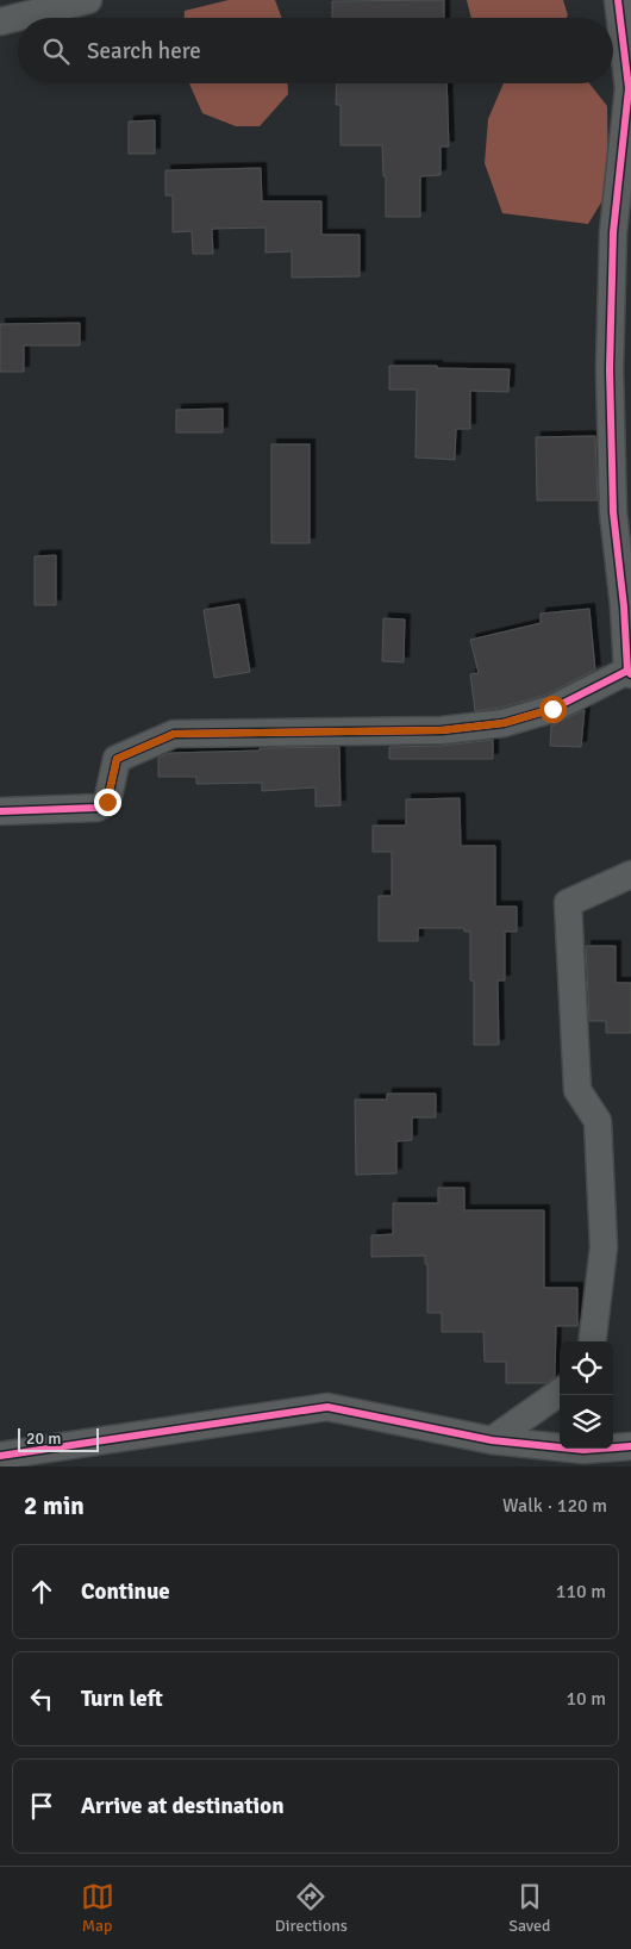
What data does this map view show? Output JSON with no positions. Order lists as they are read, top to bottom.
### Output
{
  "scale_bar": "20 m",
  "page": {
    "search": "Search here",
    "scale": "20 m",
    "heading": ["2 min", "Walk · 120 m"],
    "list": [
      ["Continue", "110 m"],
      ["Turn left", "10 m"],
      "Arrive at destination"
    ],
    "nav": ["Map", "Directions", "Saved"]
  }
}
